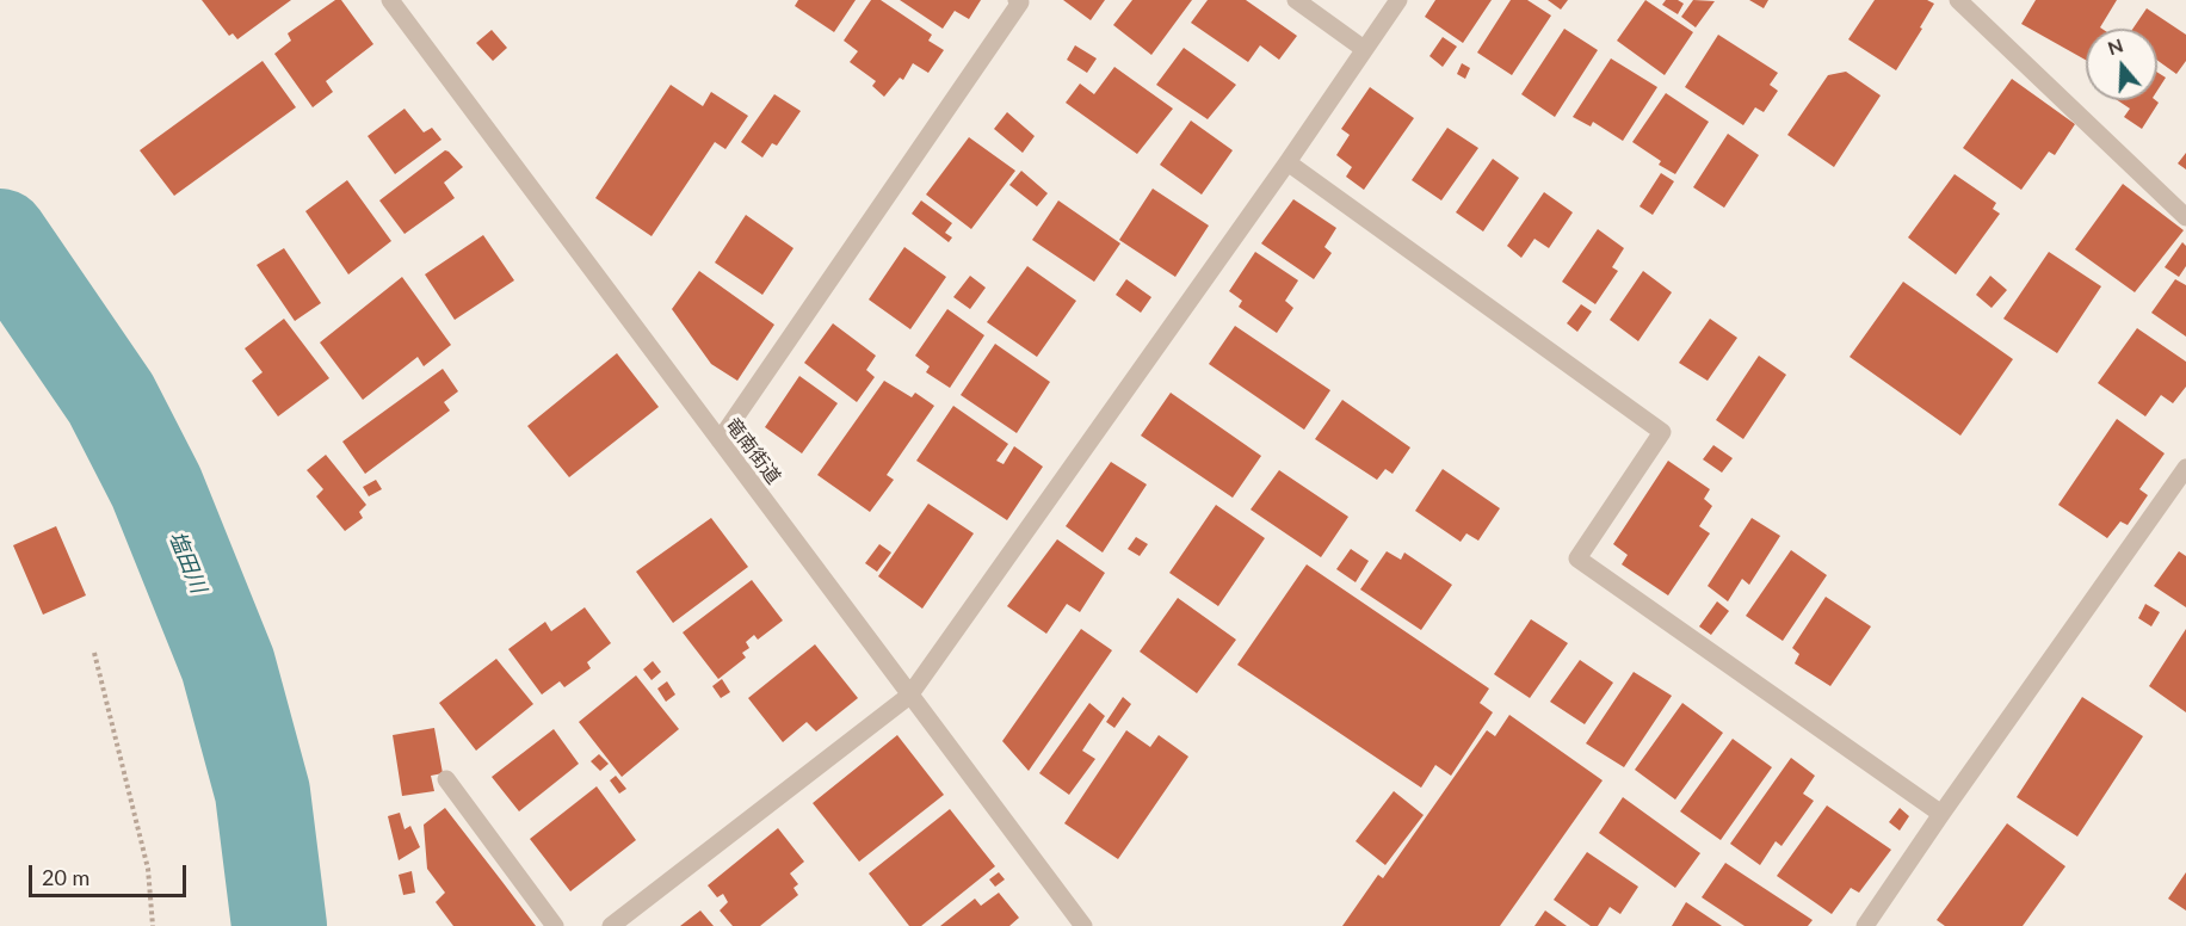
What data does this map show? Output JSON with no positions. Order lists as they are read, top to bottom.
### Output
{
  "streets": {
    "street": ["竜南街道"]
  },
  "water": ["塩田川"],
  "scale_bar": "20 m",
  "north": "top"
}
